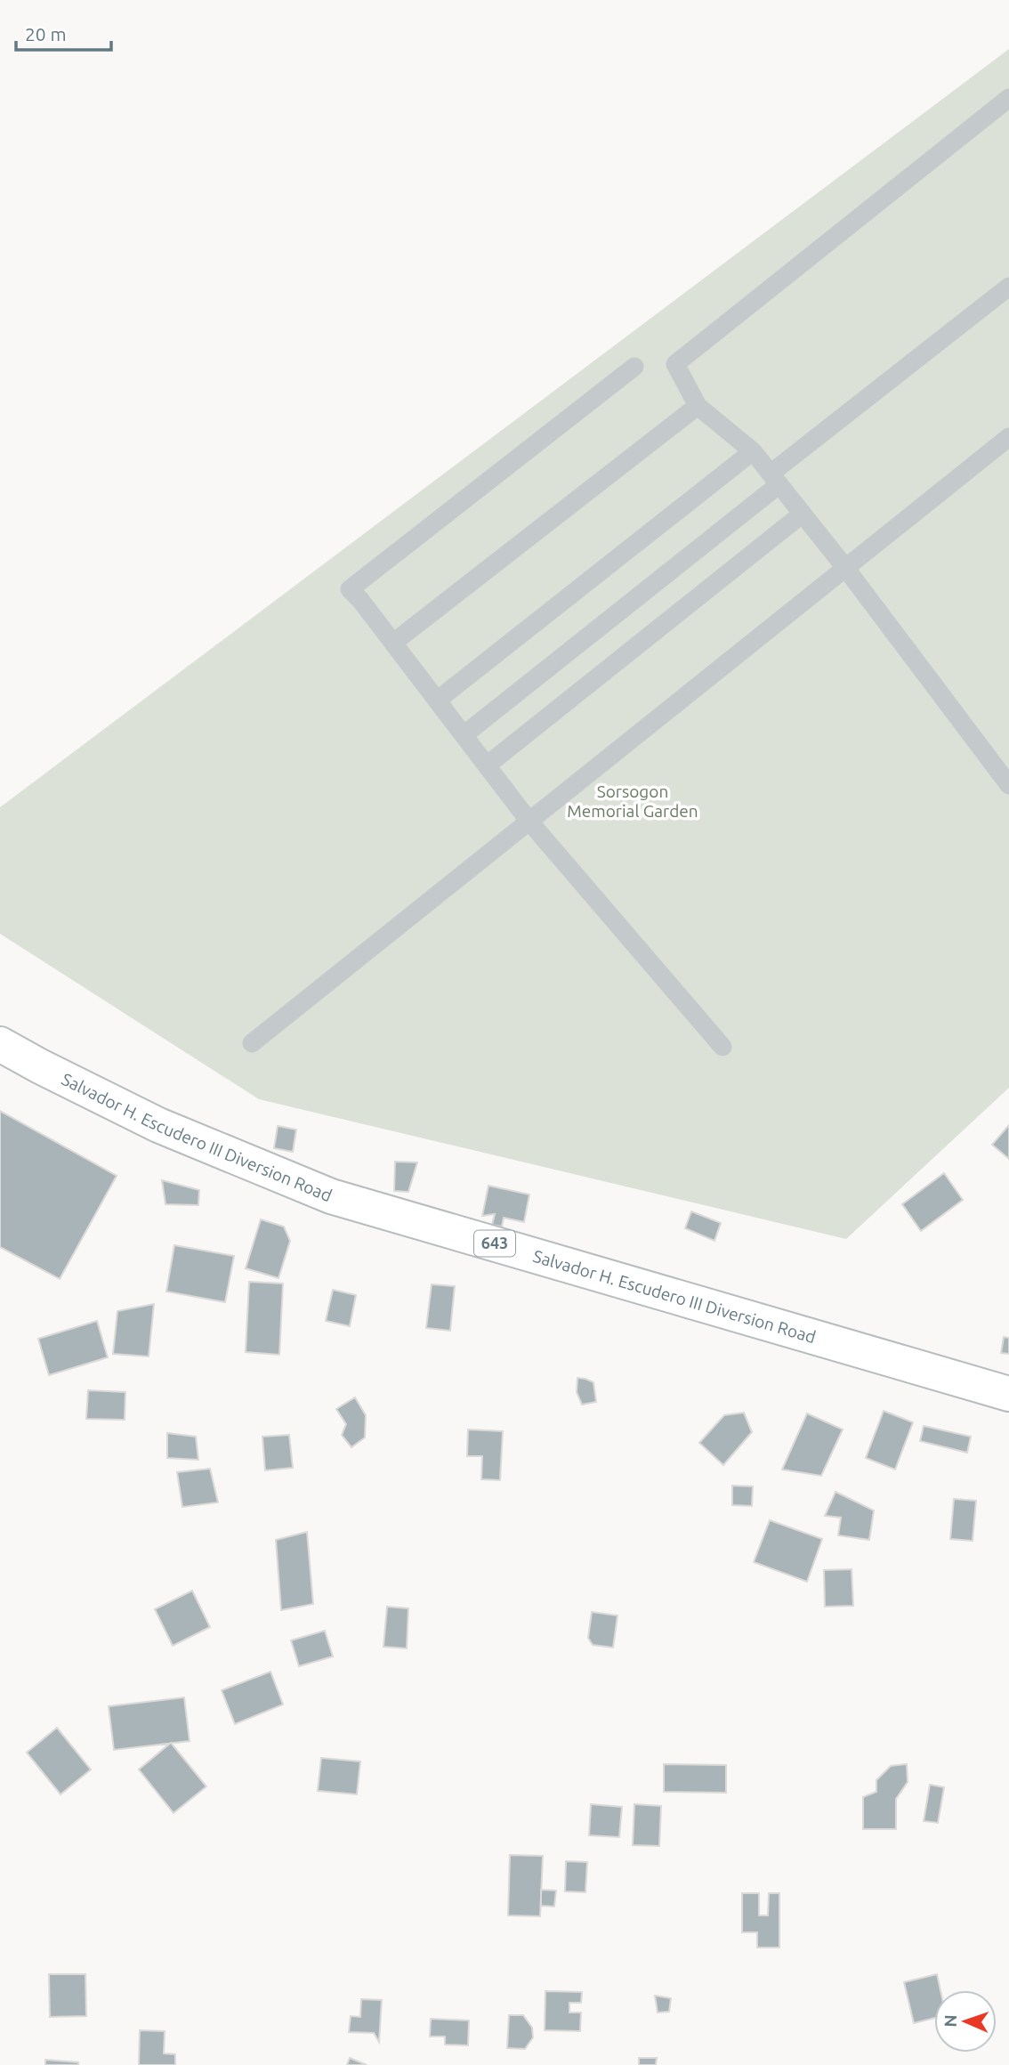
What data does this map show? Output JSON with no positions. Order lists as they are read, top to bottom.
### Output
{
  "streets": {
    "highway": ["Salvador H. Escudero III Diversion Road", "643"]
  },
  "parks": ["Sorsogon Memorial Garden"],
  "scale_bar": "20 m",
  "north": "left"
}
